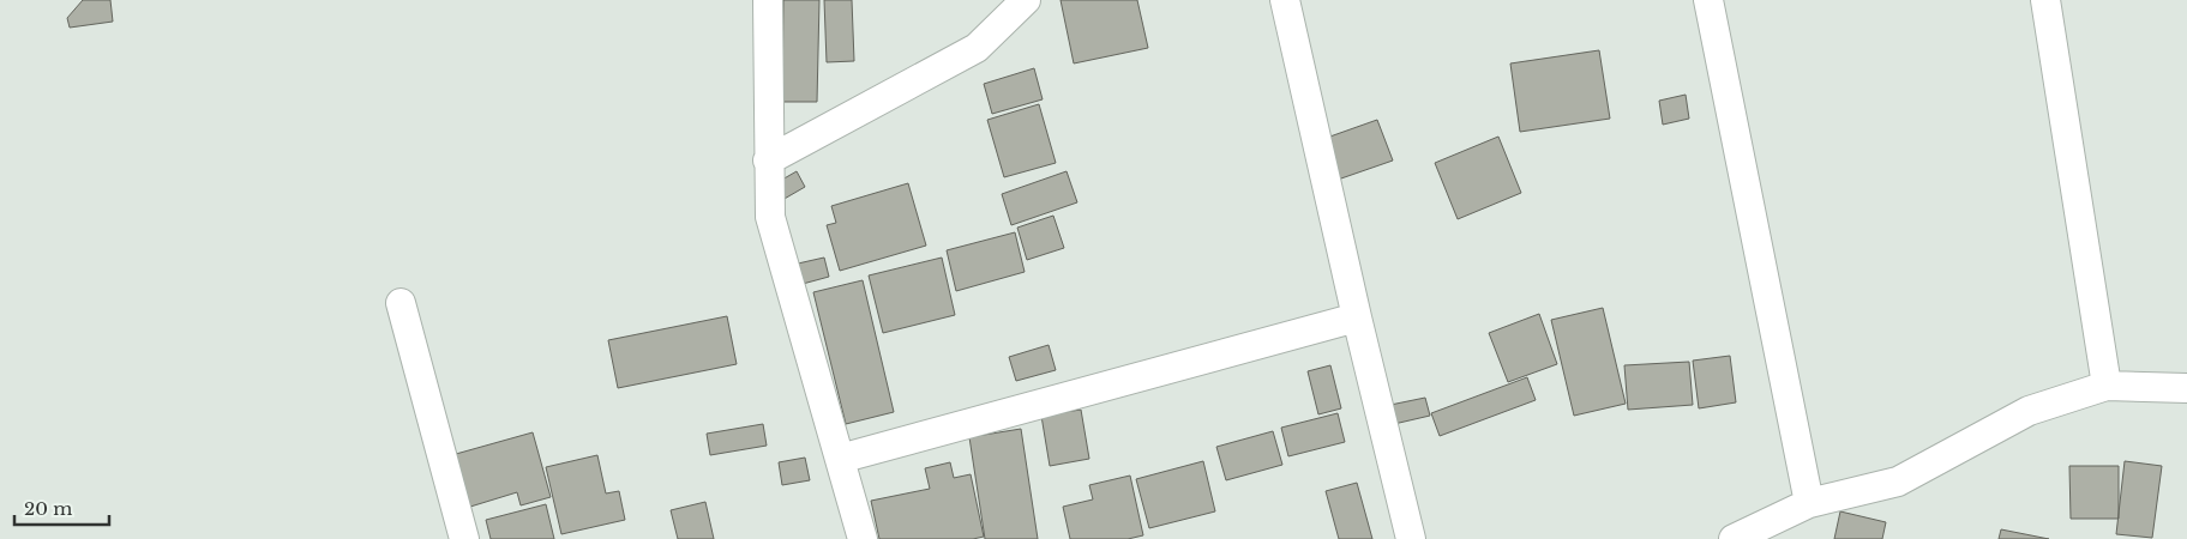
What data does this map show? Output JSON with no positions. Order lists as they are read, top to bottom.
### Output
{
  "scale_bar": "20 m"
}
